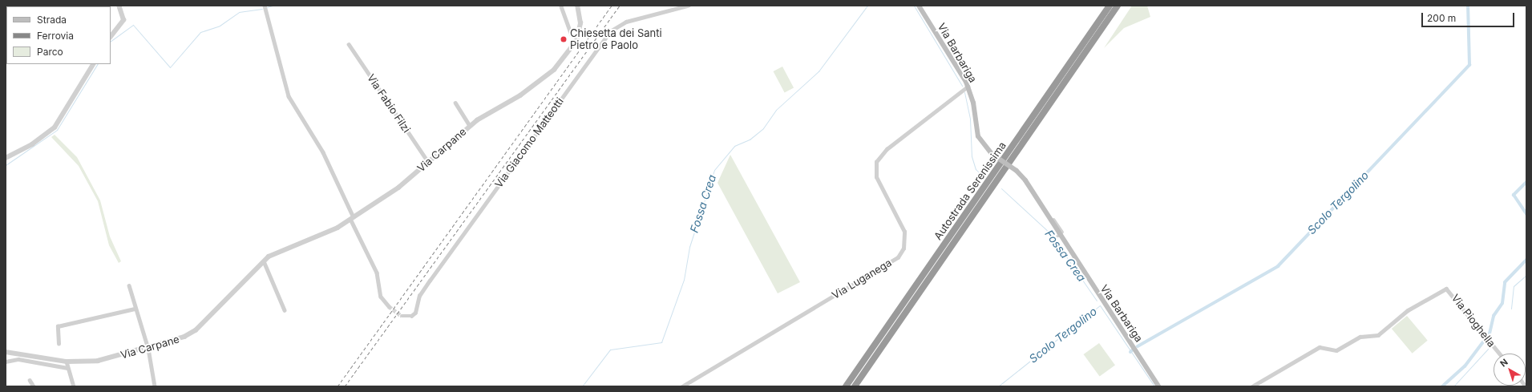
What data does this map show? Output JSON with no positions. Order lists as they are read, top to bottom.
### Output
{
  "streets": {
    "highway": ["Autostrada Serenissima"],
    "main road": ["Via Barbariga"],
    "street": [
      "Via Fabio Filzi",
      "Via Giacomo Matteotti",
      "Via Carpane",
      "Via Luganega",
      "Via Pioghella"
    ]
  },
  "crossings": [
    ["Via Barbariga", "Via Luganega"],
    ["Via Fabio Filzi", "Via Carpane"]
  ],
  "water": ["Scolo Tergolino", "Fossa Crea"],
  "places": ["Chiesetta dei Santi Pietro e Paolo"],
  "legend": ["Strada", "Ferrovia", "Parco"],
  "scale_bar": "200 m",
  "north": "top left"
}
